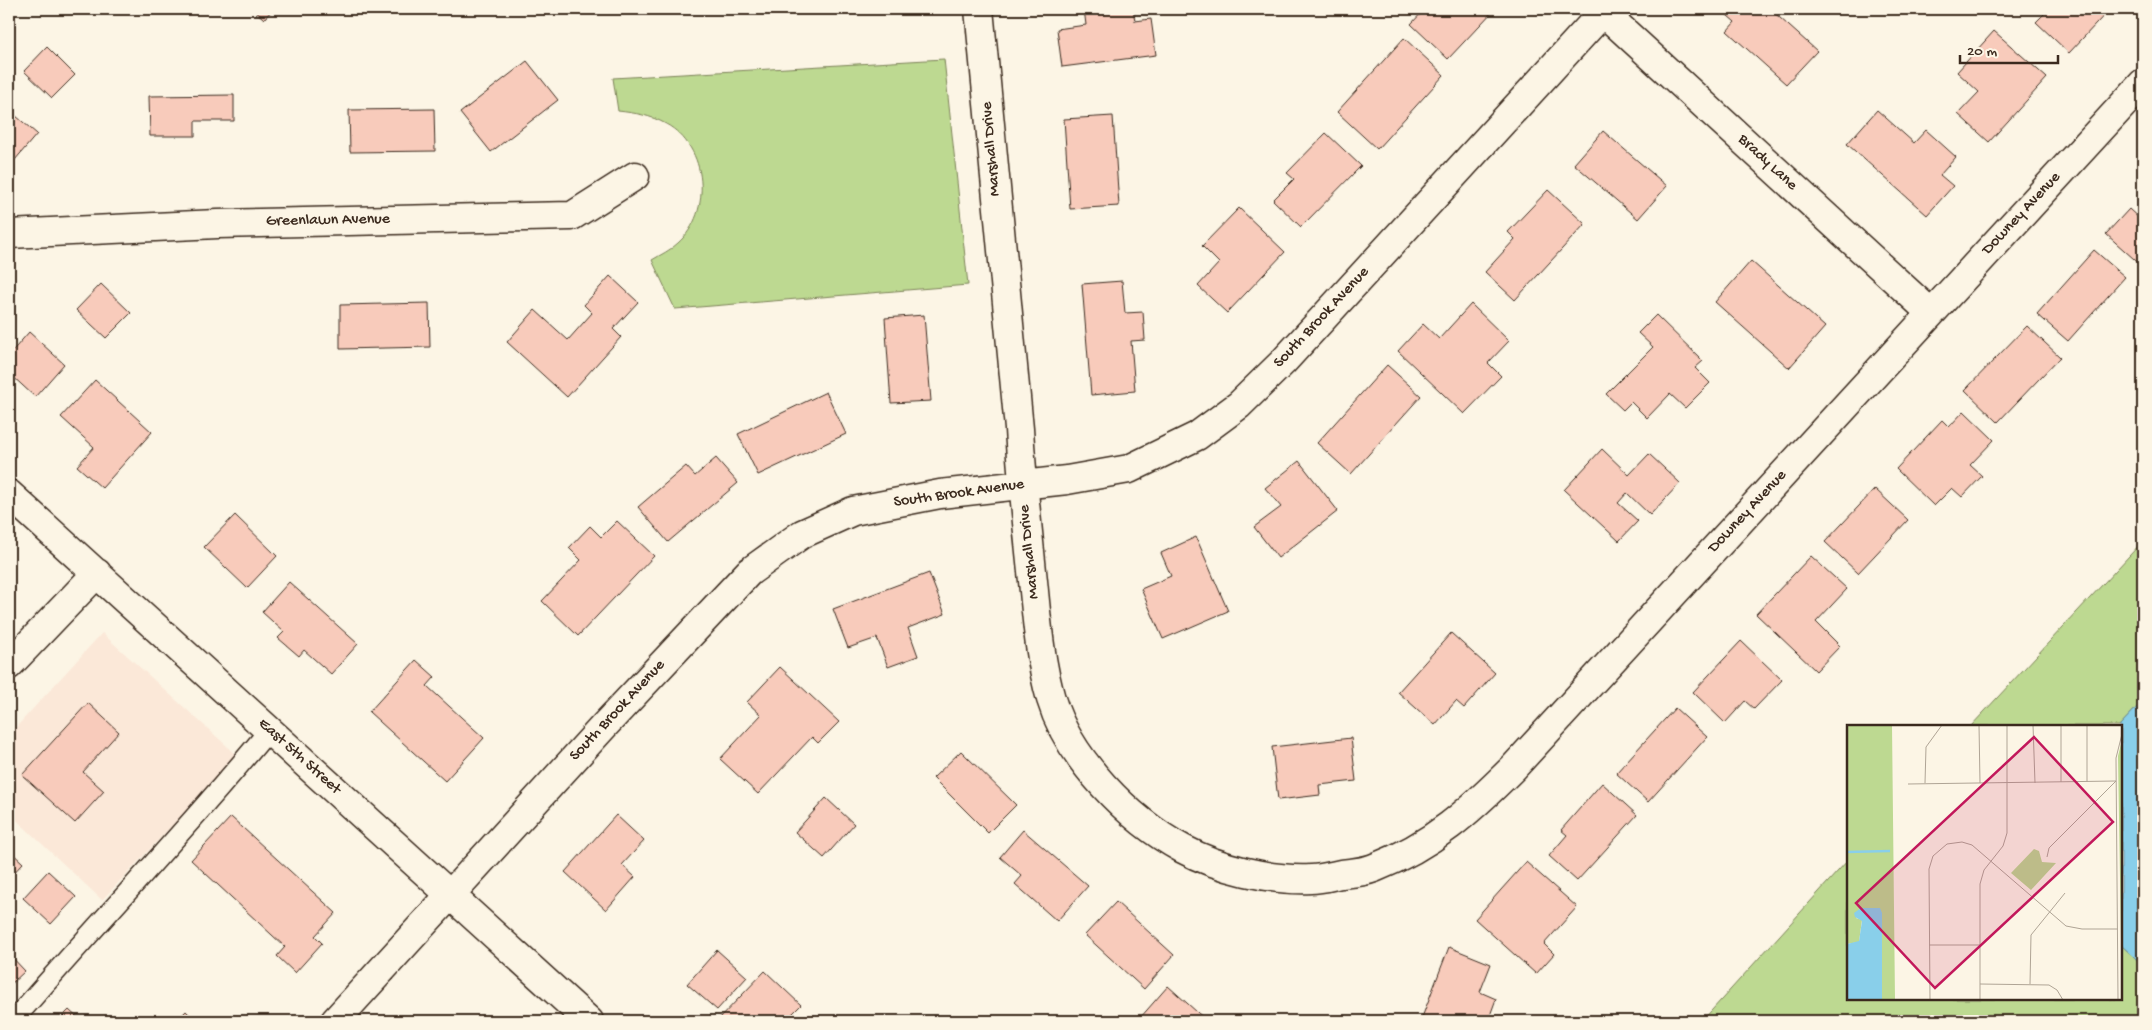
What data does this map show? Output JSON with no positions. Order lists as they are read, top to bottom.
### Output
{
  "streets": {
    "street": [
      "Marshall Drive",
      "Brady Lane",
      "Downey Avenue",
      "Greenlawn Avenue",
      "South Brook Avenue",
      "East 5th Street"
    ]
  },
  "crossings": [
    ["Marshall Drive", "Downey Avenue"],
    ["Marshall Drive", "South Brook Avenue"],
    ["Brady Lane", "Downey Avenue"],
    ["Brady Lane", "South Brook Avenue"],
    ["South Brook Avenue", "East 5th Street"]
  ],
  "scale_bar": "20 m"
}
